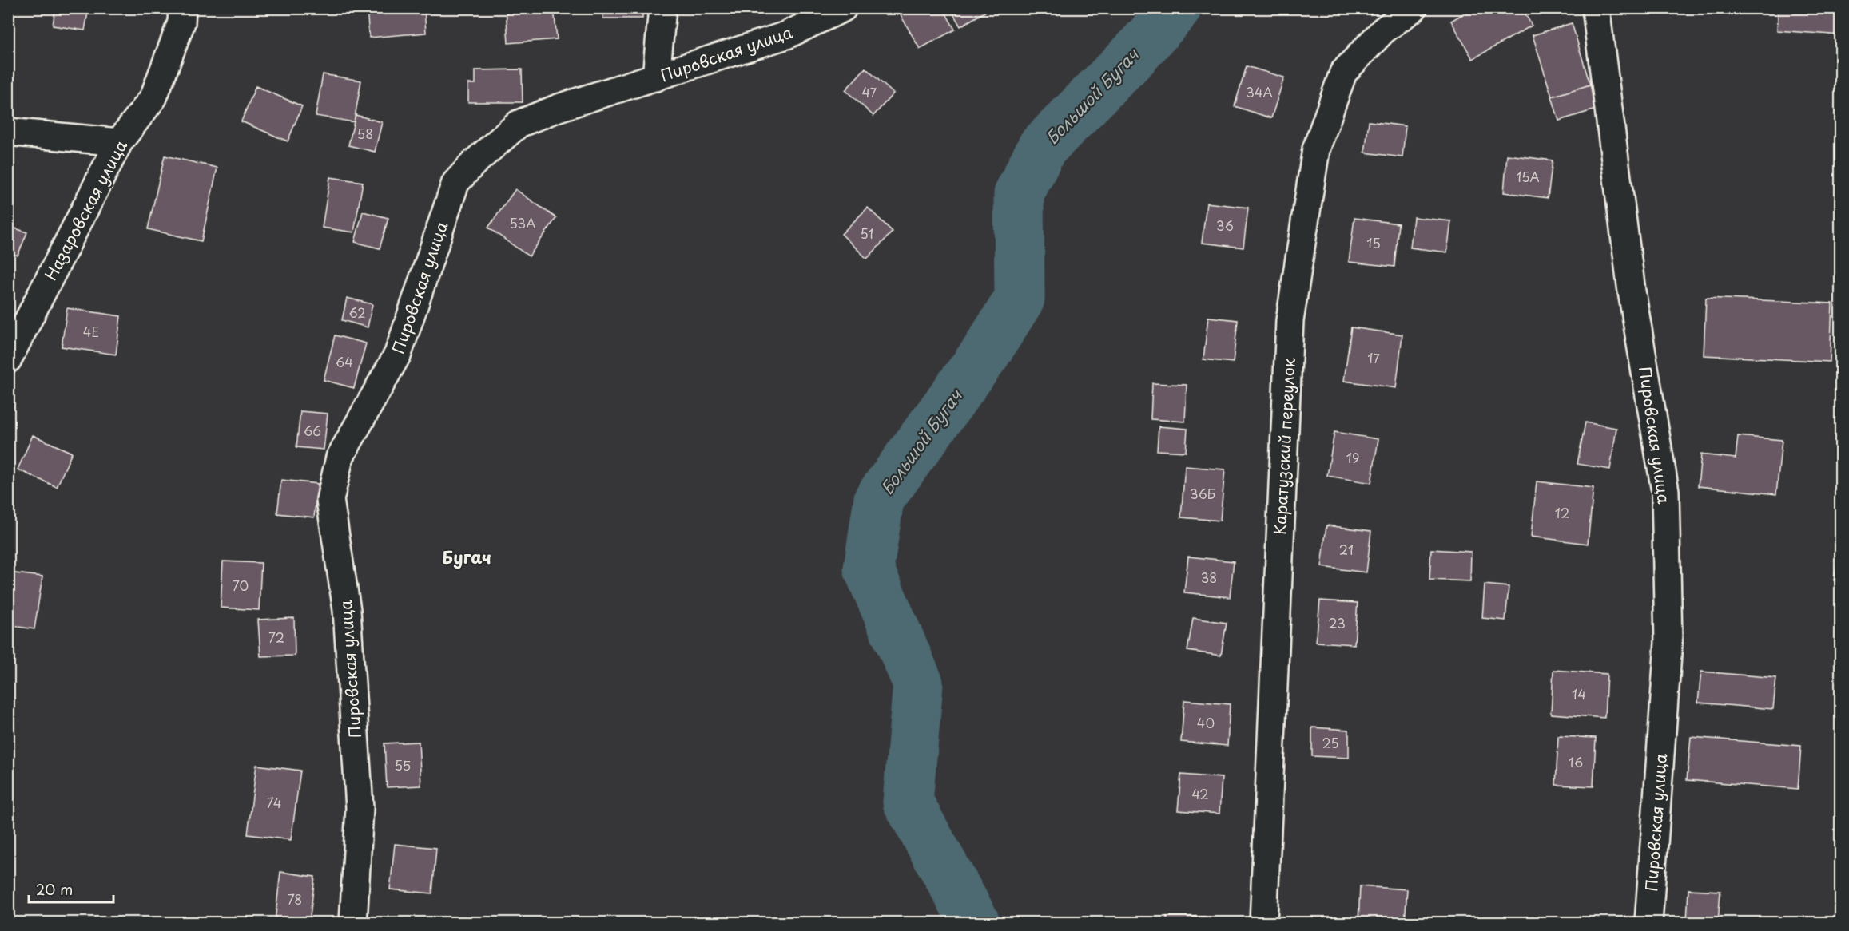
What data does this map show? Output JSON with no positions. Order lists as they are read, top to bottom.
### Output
{
  "streets": {
    "street": ["Пировская улица", "Назаровская улица", "Каратузский переулок"]
  },
  "districts": ["Бугач"],
  "water": ["Большой Бугач"],
  "house_numbers": [
    "47",
    "34А",
    "58",
    "15А",
    "53А",
    "36",
    "51",
    "15",
    "62",
    "4Е",
    "17",
    "64",
    "66",
    "19",
    "36Б",
    "12",
    "21",
    "38",
    "70",
    "23",
    "72",
    "14",
    "40",
    "25",
    "16",
    "55",
    "42",
    "74",
    "78"
  ],
  "scale_bar": "20 m"
}
